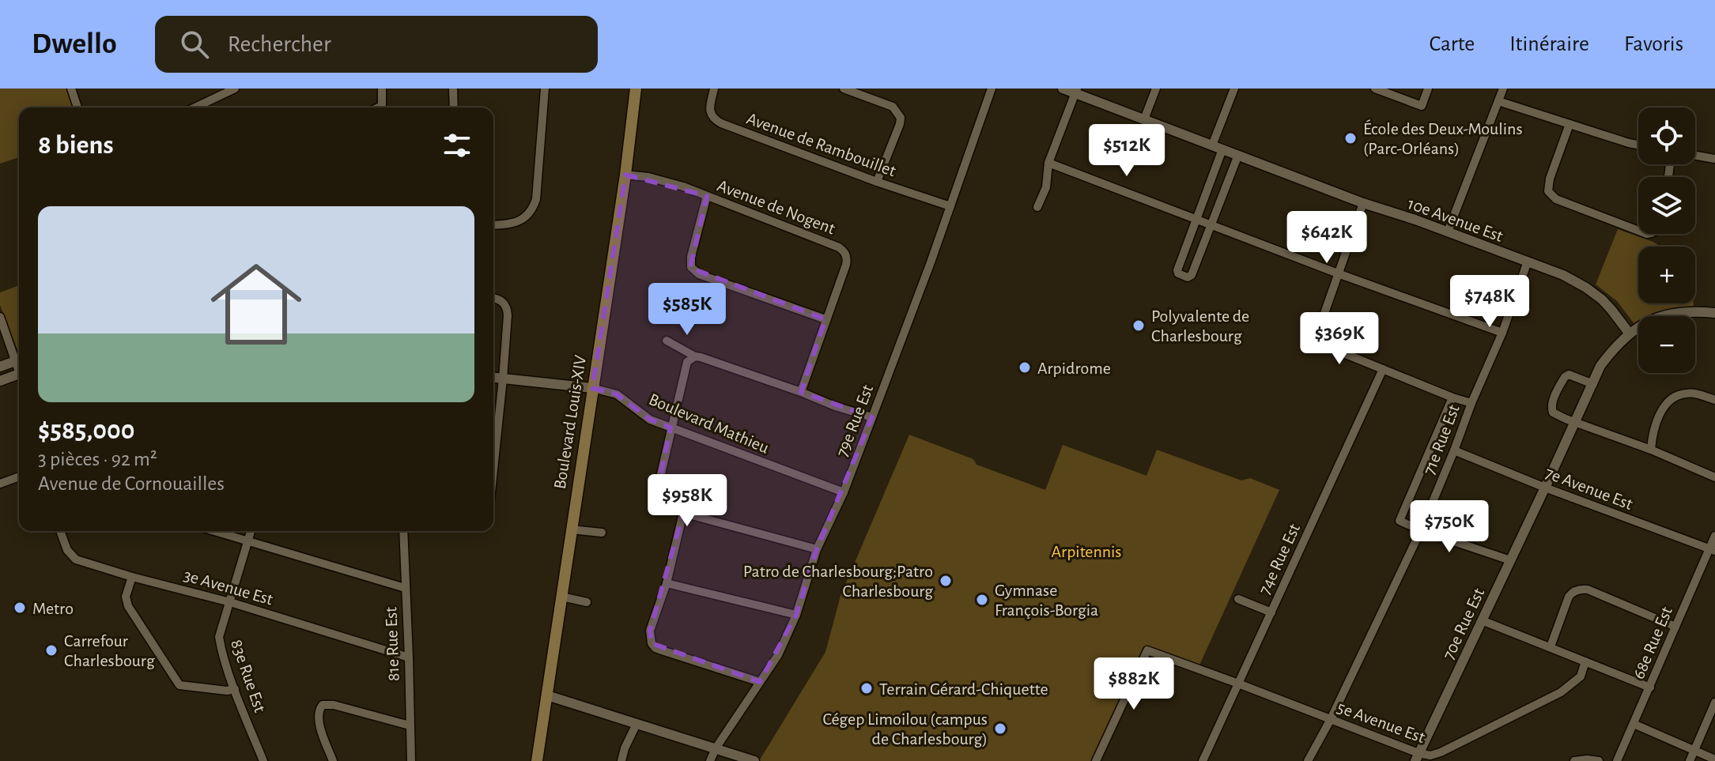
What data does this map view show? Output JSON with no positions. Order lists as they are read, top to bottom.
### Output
{
  "streets": {
    "main road": ["Boulevard Louis-XIV"],
    "street": [
      "Avenue de Rambouillet",
      "Avenue de Nogent",
      "10e Avenue Est",
      "79e Rue Est",
      "Boulevard Mathieu",
      "71e Rue Est",
      "7e Avenue Est",
      "74e Rue Est",
      "3e Avenue Est",
      "70e Rue Est",
      "68e Rue Est",
      "81e Rue Est",
      "83e Rue Est",
      "5e Avenue Est"
    ]
  },
  "crossings": [
    ["Avenue de Rambouillet", "79e Rue Est"],
    ["Avenue de Nogent", "Boulevard Louis-XIV"],
    ["10e Avenue Est", "71e Rue Est"],
    ["10e Avenue Est", "70e Rue Est"],
    ["79e Rue Est", "Boulevard Mathieu"],
    ["Boulevard Louis-XIV", "Boulevard Mathieu"],
    ["71e Rue Est", "7e Avenue Est"],
    ["71e Rue Est", "5e Avenue Est"],
    ["7e Avenue Est", "70e Rue Est"],
    ["7e Avenue Est", "68e Rue Est"],
    ["74e Rue Est", "5e Avenue Est"],
    ["3e Avenue Est", "81e Rue Est"],
    ["3e Avenue Est", "83e Rue Est"],
    ["70e Rue Est", "5e Avenue Est"]
  ],
  "parks": ["Arpitennis"],
  "places": [
    "École des Deux-Moulins (Parc-Orléans)",
    "Polyvalente de Charlesbourg",
    "Arpidrome",
    "Patro de Charlesbourg;Patro Charlesbourg",
    "Gymnase François-Borgia",
    "Metro",
    "Carrefour Charlesbourg",
    "Terrain Gérard-Chiquette",
    "Cégep Limoilou (campus de Charlesbourg)"
  ],
  "page": {
    "header": "Dwello",
    "search": "Rechercher",
    "nav": ["Carte", "Itinéraire", "Favoris"],
    "map_buttons": ["+", "−"],
    "heading": "8 biens",
    "price": [
      "$512K",
      "$642K",
      "$748K",
      "$585K",
      "$369K",
      "$958K",
      "$750K",
      "$882K"
    ],
    "list": [
      {
        "name": "$585,000",
        "note": "3 pièces · 92 m² · Avenue de Cornouailles"
      }
    ]
  }
}
